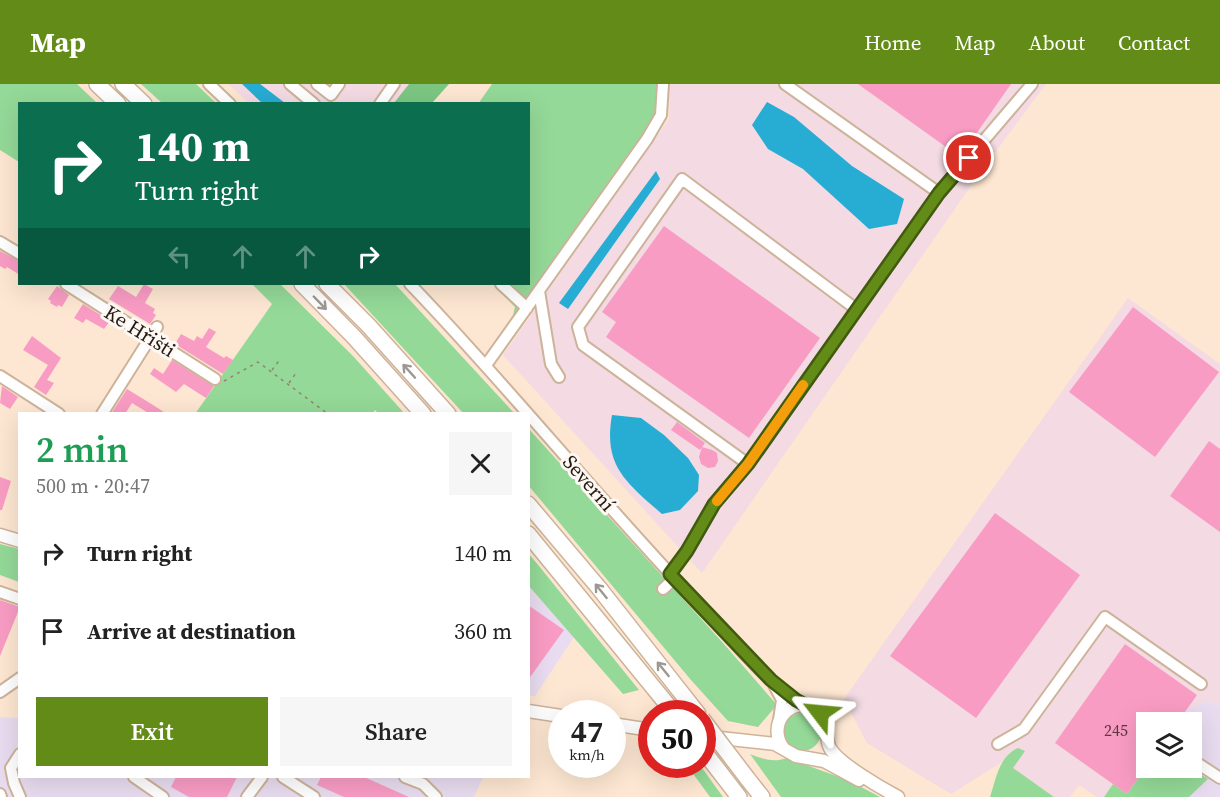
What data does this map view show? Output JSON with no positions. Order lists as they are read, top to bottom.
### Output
{
  "streets": {
    "street": ["Ke Hřišti", "Severní"]
  },
  "house_numbers": ["245"],
  "page": {
    "header": "Map",
    "nav": [
      "Home",
      "Map",
      "About",
      "Contact"
    ],
    "turn": ["140 m", "Turn right"],
    "heading": ["2 min", "500 m · 20:47"],
    "list": [
      {
        "name": "Turn right",
        "value": "140 m"
      },
      {
        "name": "Arrive at destination",
        "value": "360 m"
      }
    ],
    "buttons": ["Exit", "Share"],
    "speed": "47 km/h",
    "limit": "50"
  }
}
